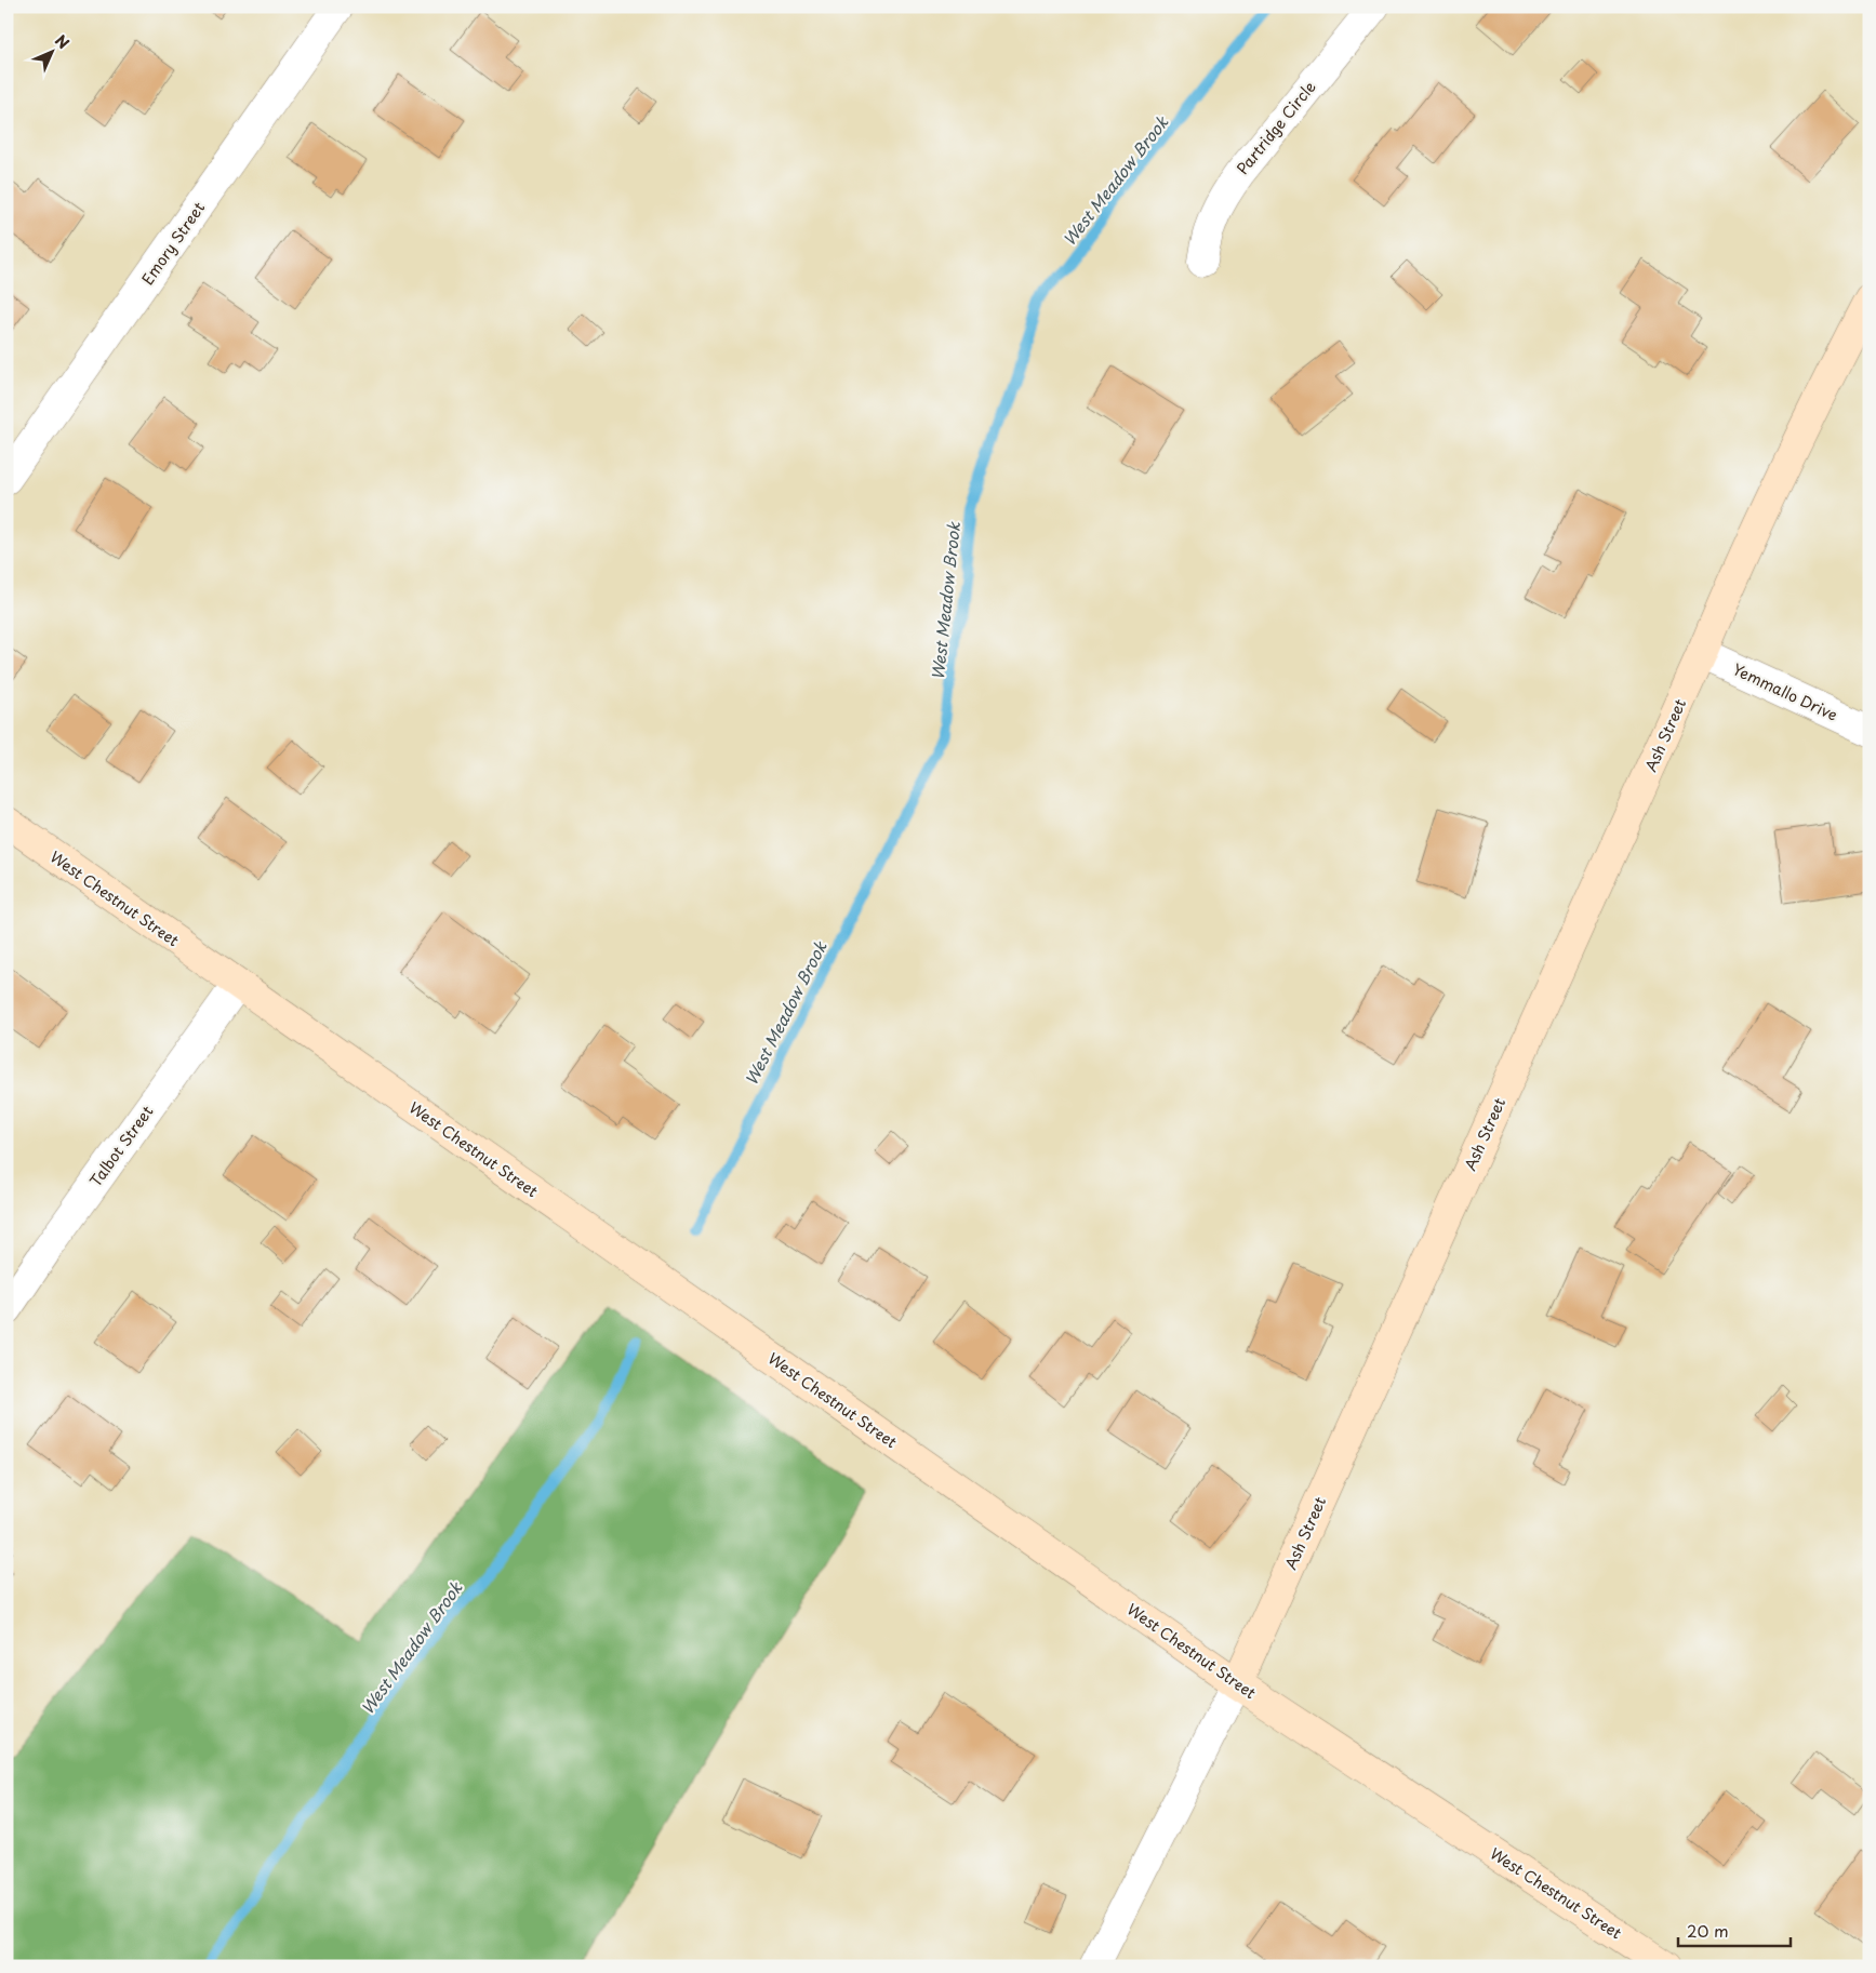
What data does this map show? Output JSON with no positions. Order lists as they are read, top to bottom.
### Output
{
  "streets": {
    "main road": ["Ash Street", "West Chestnut Street"],
    "street": [
      "Partridge Circle",
      "Emory Street",
      "Yemmallo Drive",
      "Talbot Street"
    ]
  },
  "crossings": [
    ["Yemmallo Drive", "Ash Street"],
    ["Ash Street", "West Chestnut Street"],
    ["West Chestnut Street", "Talbot Street"]
  ],
  "water": ["West Meadow Brook"],
  "scale_bar": "20 m",
  "north": "top right"
}
